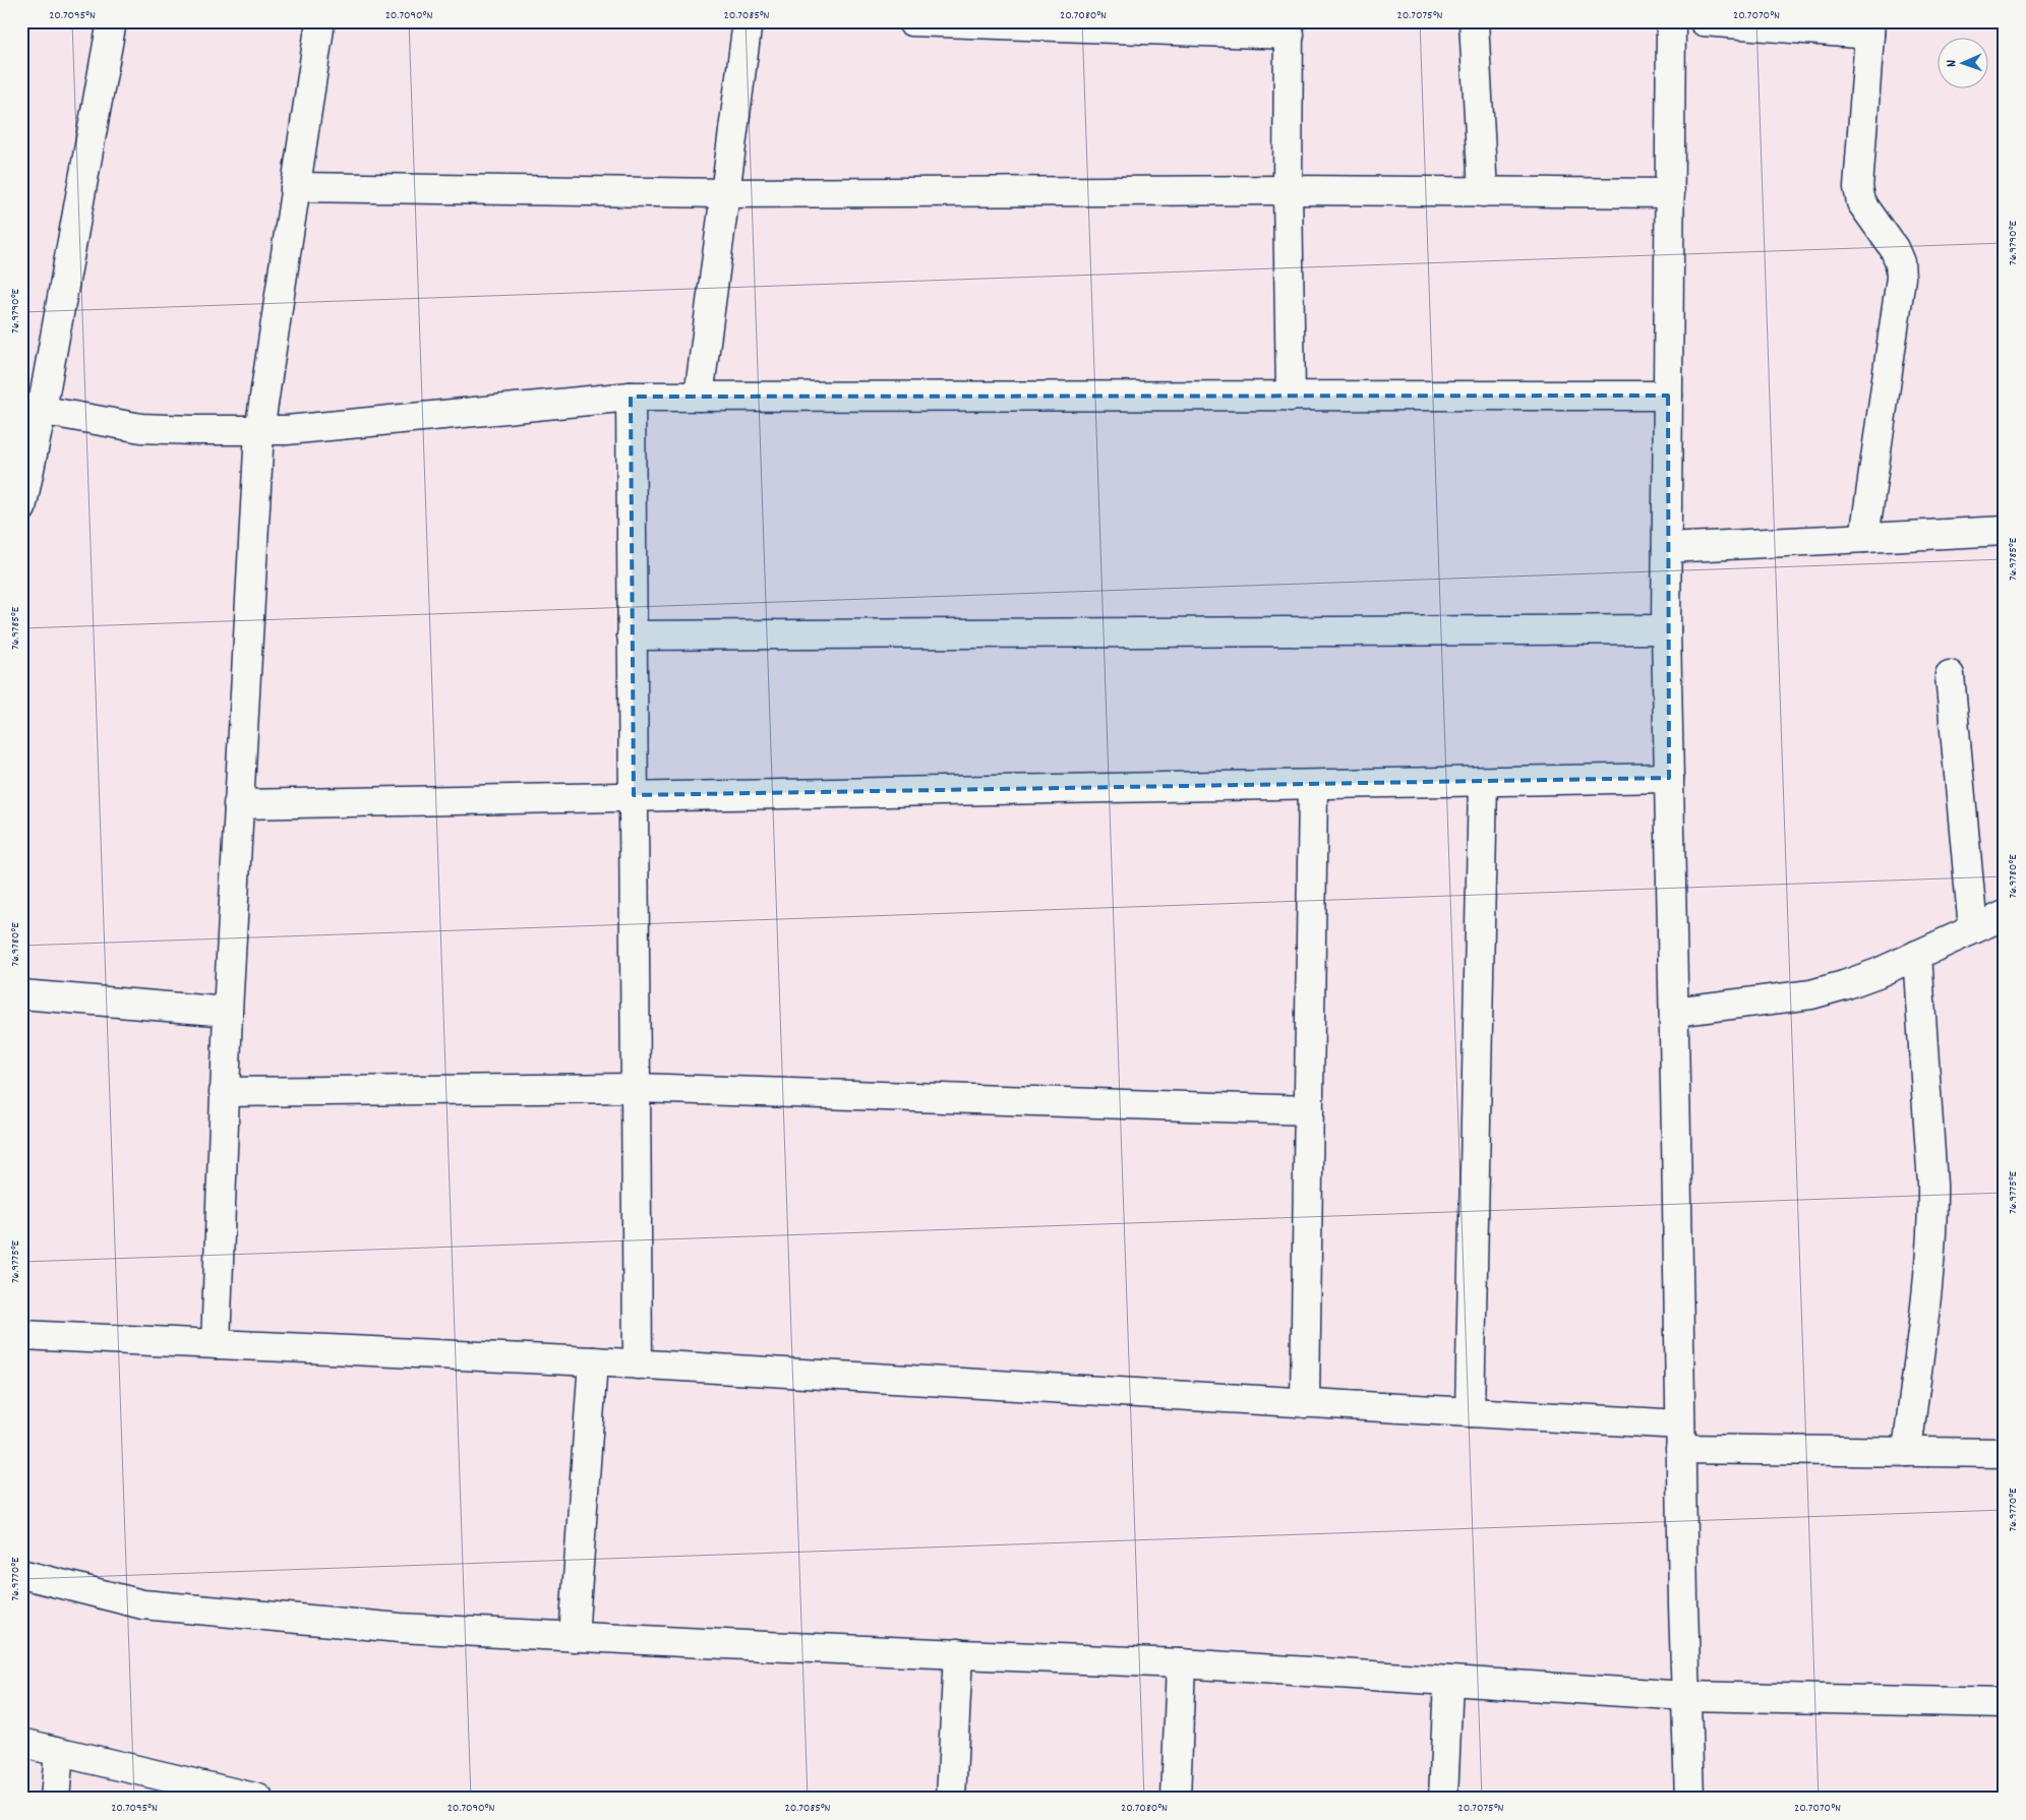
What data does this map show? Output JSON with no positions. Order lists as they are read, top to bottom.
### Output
{
  "north": "left",
  "coordinates": [
    "20.7095°N",
    "20.7090°N",
    "20.7085°N",
    "20.7080°N",
    "20.7075°N",
    "20.7070°N",
    "76.9790°E",
    "76.9785°E",
    "76.9780°E",
    "76.9775°E",
    "76.9770°E"
  ]
}
